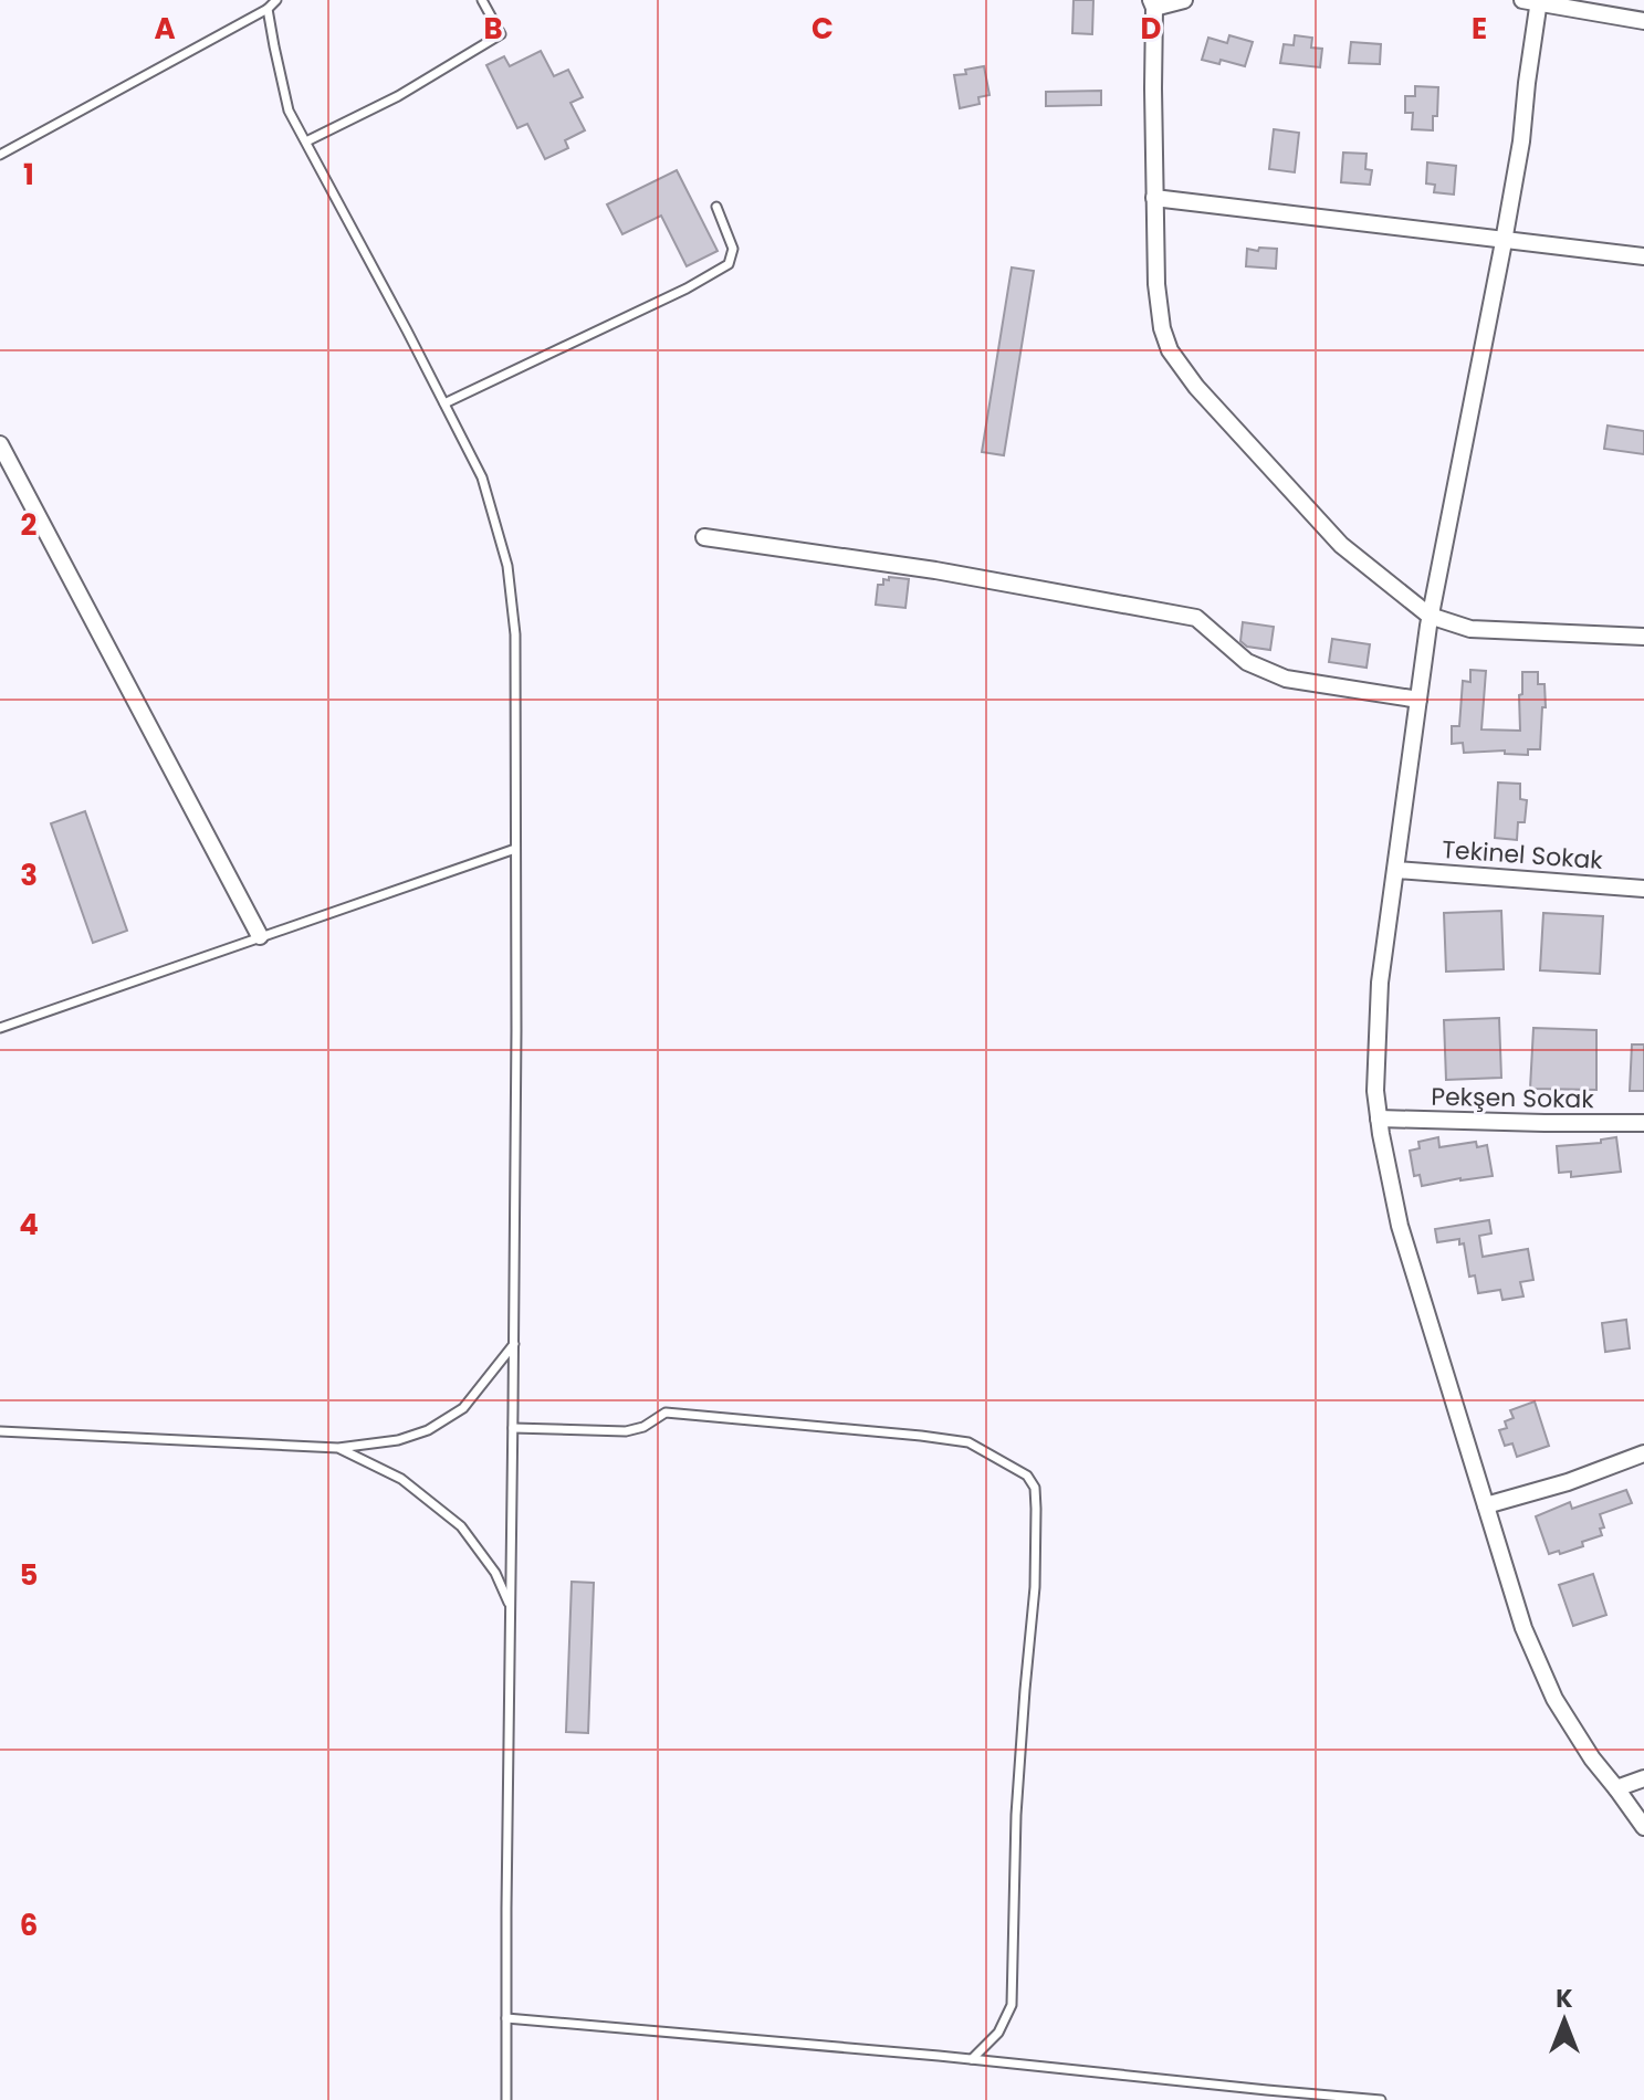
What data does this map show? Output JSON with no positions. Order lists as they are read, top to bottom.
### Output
{
  "streets": {
    "street": ["Tekinel Sokak", "Pekşen Sokak"]
  },
  "north": "top",
  "grid": {
    "columns": [
      "A",
      "B",
      "C",
      "D",
      "E"
    ],
    "rows": [
      "1",
      "2",
      "3",
      "4",
      "5",
      "6"
    ]
  }
}
